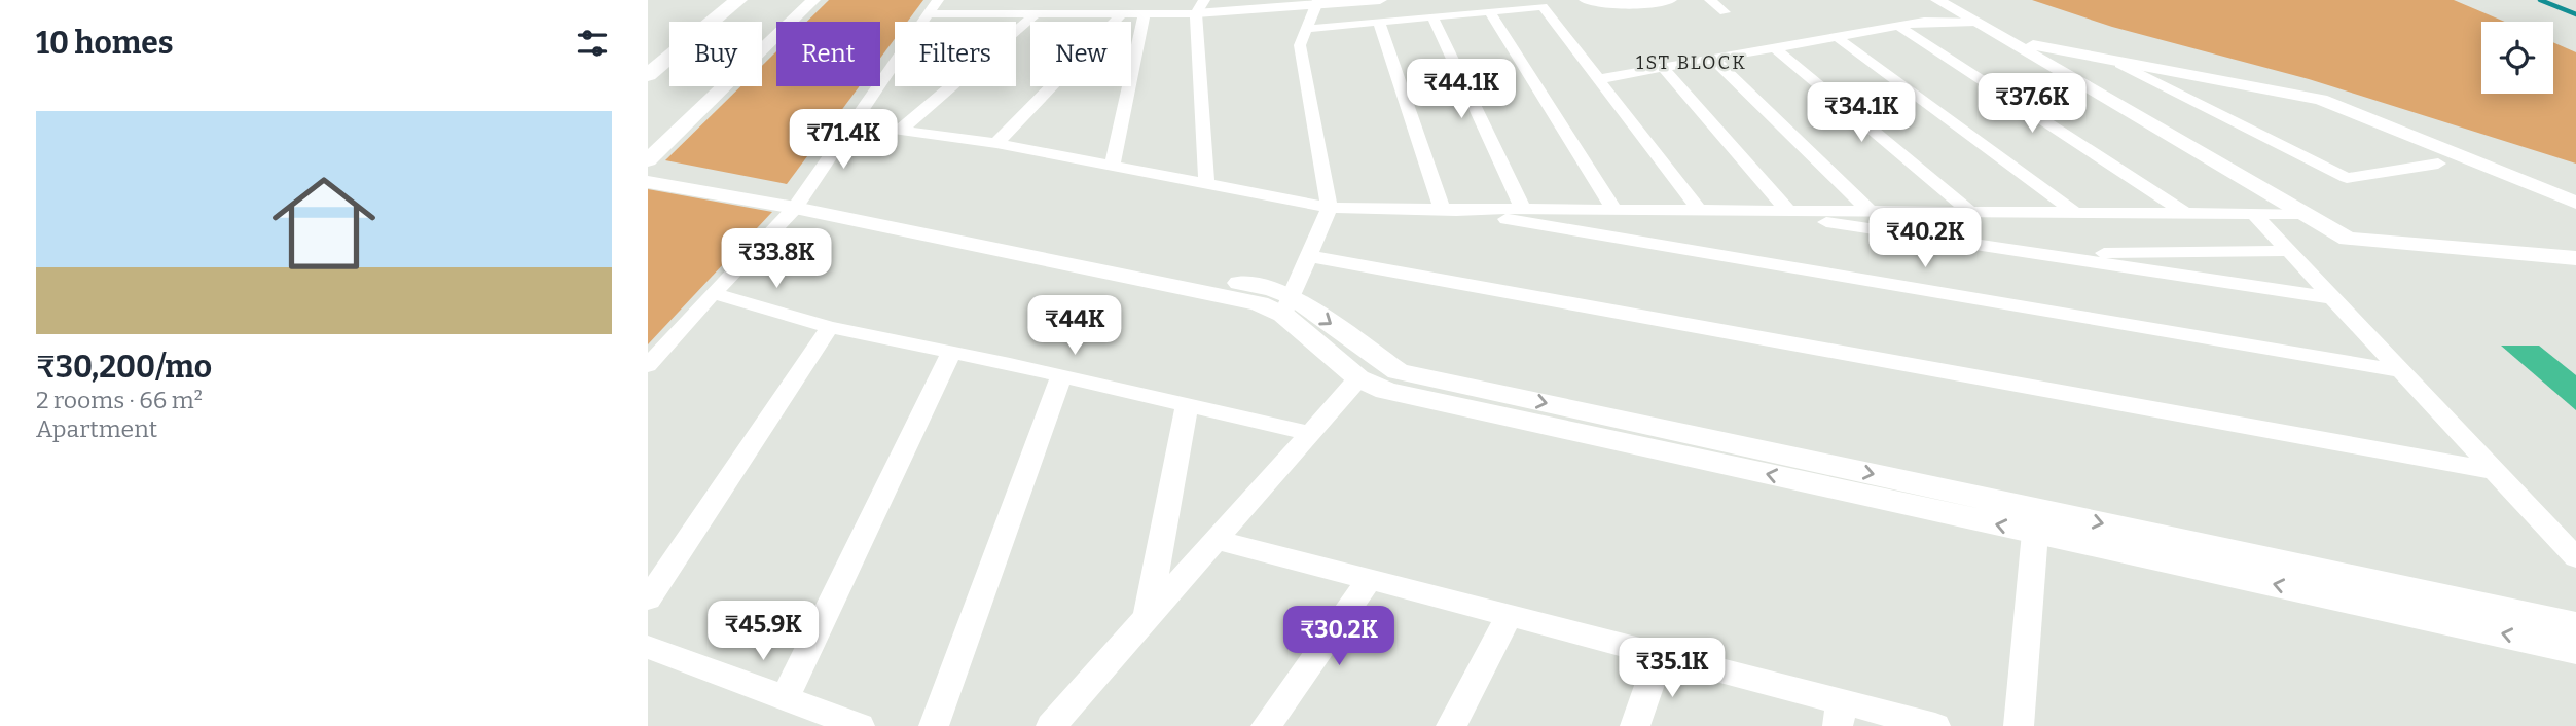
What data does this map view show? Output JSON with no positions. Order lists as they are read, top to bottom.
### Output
{
  "districts": ["1ST BLOCK"],
  "page": {
    "heading": "10 homes",
    "chip": [
      "Buy",
      "Rent",
      "Filters",
      "New"
    ],
    "price": [
      "₹44.1K",
      "₹37.6K",
      "₹34.1K",
      "₹71.4K",
      "₹40.2K",
      "₹33.8K",
      "₹44K",
      "₹45.9K",
      "₹30.2K",
      "₹35.1K"
    ],
    "list": [
      {
        "name": "₹30,200/mo",
        "note": "2 rooms · 66 m² · Apartment"
      }
    ]
  }
}
